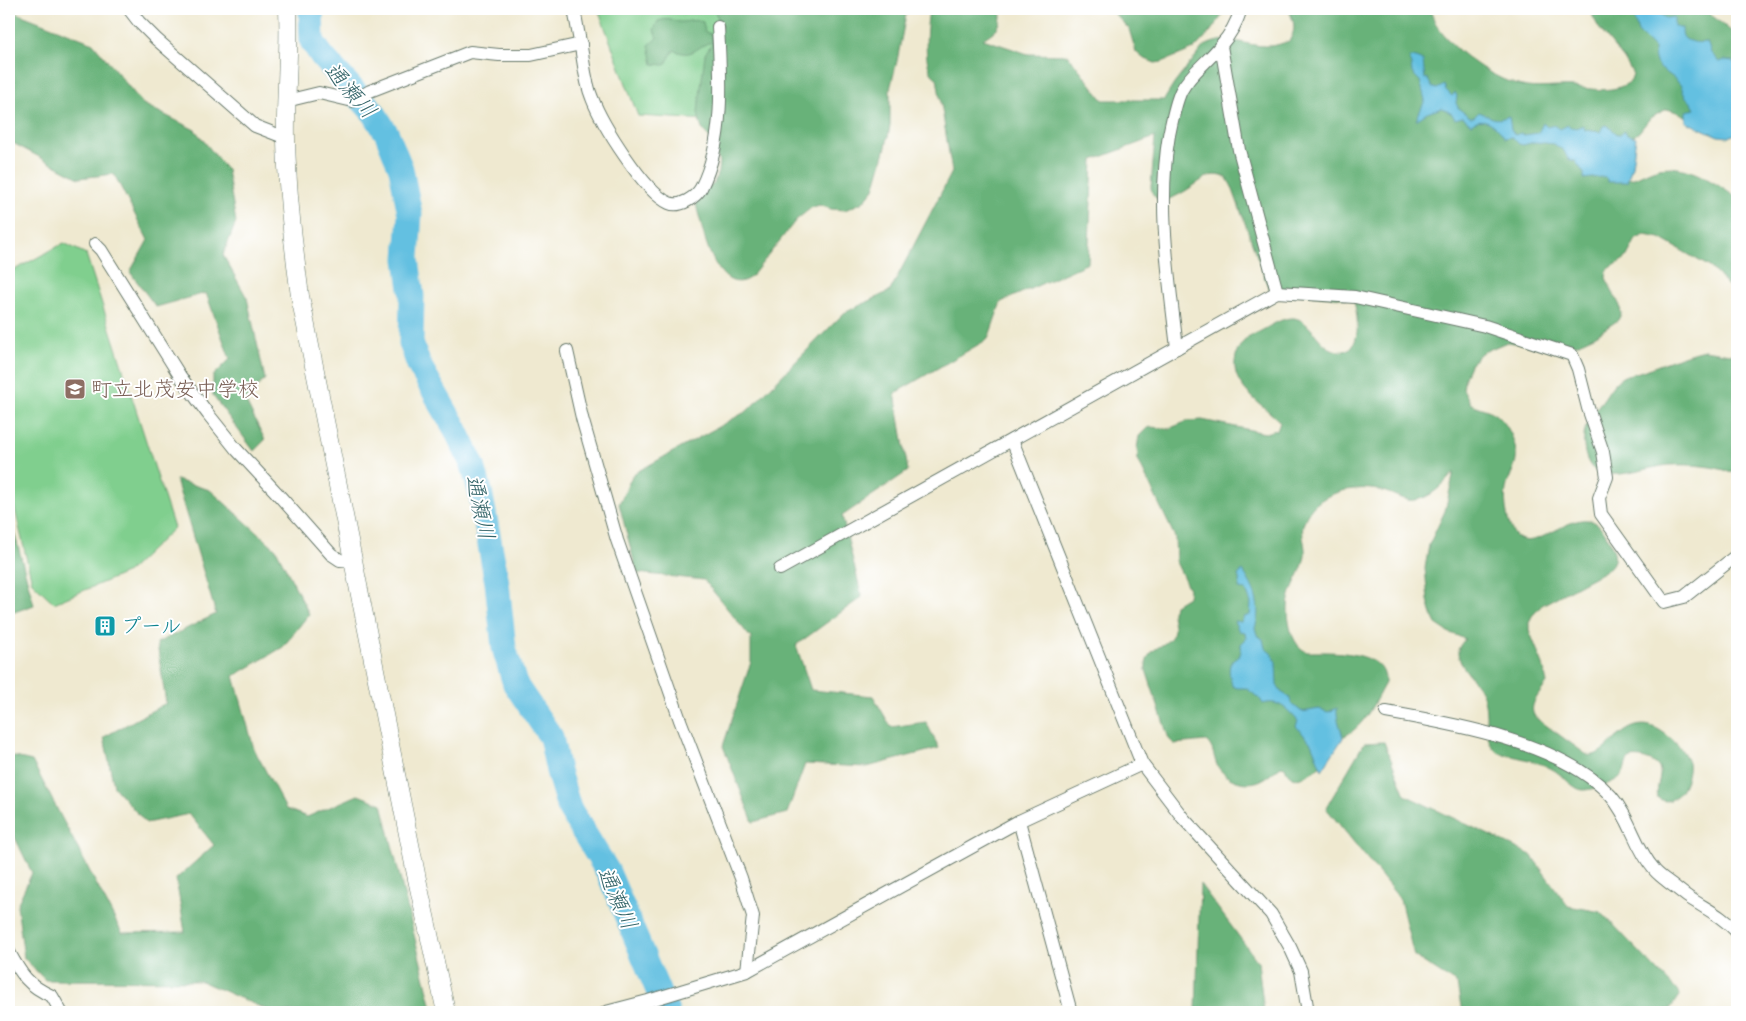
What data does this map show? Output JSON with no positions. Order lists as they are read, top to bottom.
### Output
{
  "water": ["通瀬川"],
  "places": {
    "school or university": ["町立北茂安中学校"],
    "building": ["プール"]
  }
}
